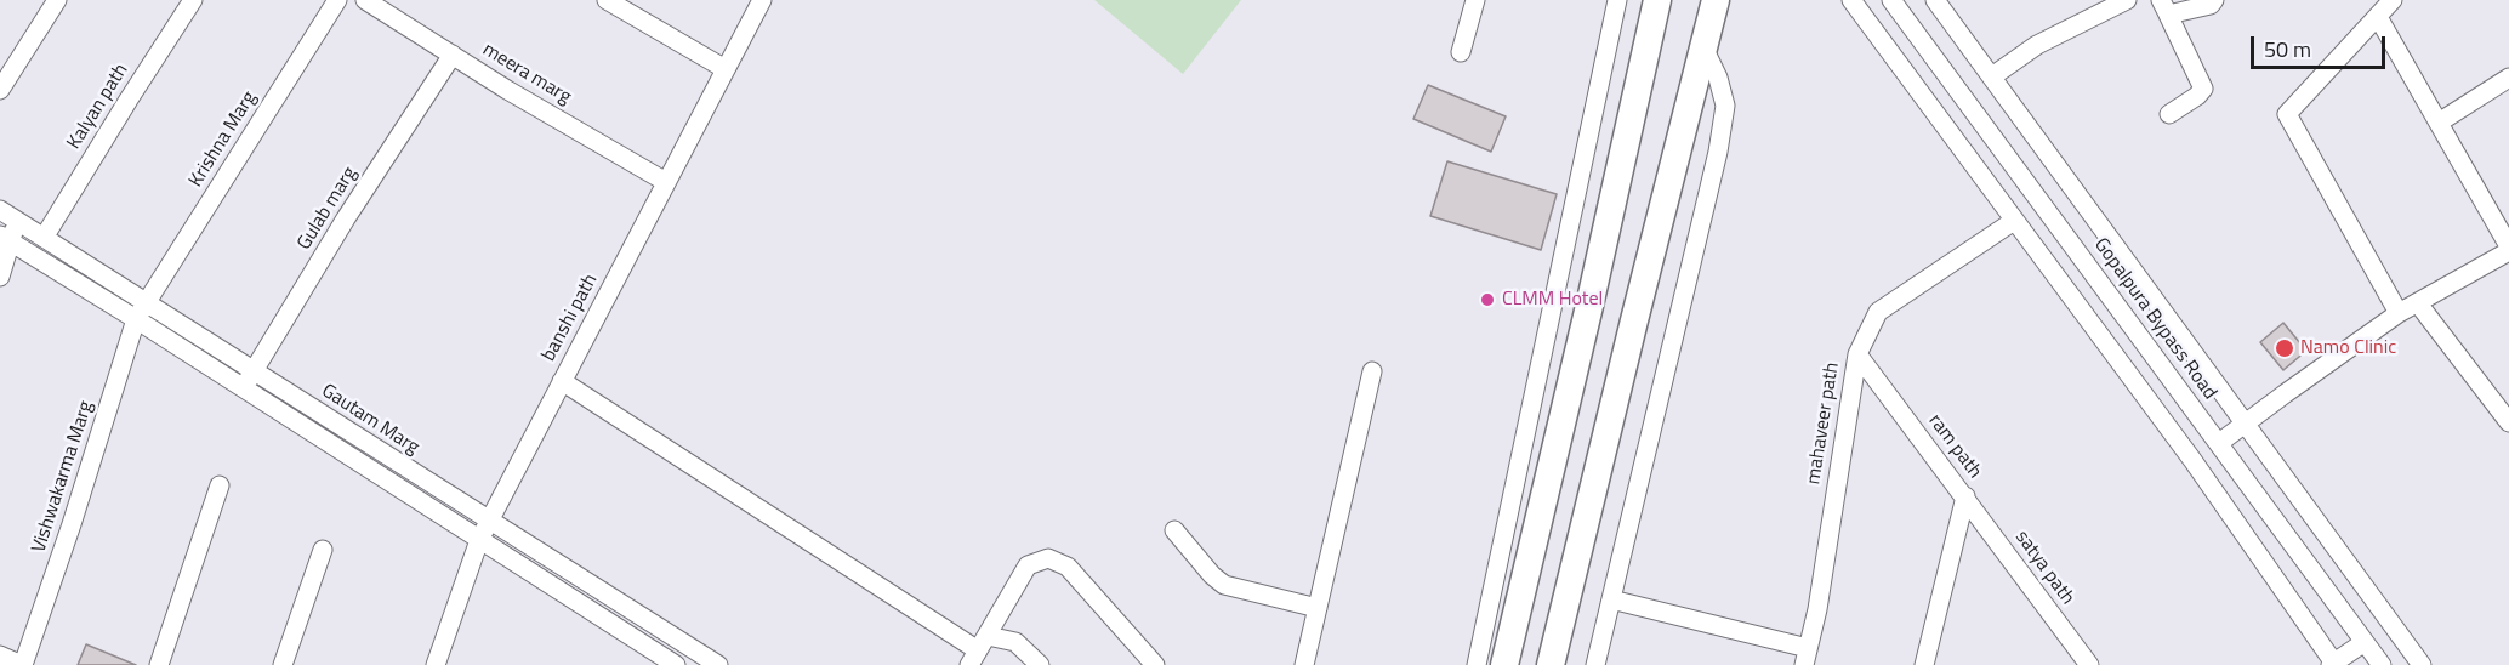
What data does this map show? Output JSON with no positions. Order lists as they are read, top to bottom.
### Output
{
  "streets": {
    "street": [
      "meera marg",
      "Kalyan path",
      "Krishna Marg",
      "Gulab marg",
      "banshi path",
      "Gopalpura Bypass Road",
      "Gautam Marg",
      "mahaveer path",
      "ram path",
      "Vishwakarma Marg",
      "satya path"
    ]
  },
  "crossings": [
    ["meera marg", "Gulab marg"],
    ["meera marg", "banshi path"],
    ["Kalyan path", "Gautam Marg"],
    ["Krishna Marg", "Gautam Marg"],
    ["Krishna Marg", "Vishwakarma Marg"],
    ["Gulab marg", "Gautam Marg"],
    ["banshi path", "Gautam Marg"],
    ["Gautam Marg", "Vishwakarma Marg"],
    ["mahaveer path", "ram path"],
    ["ram path", "satya path"]
  ],
  "places": ["CLMM Hotel", "Namo Clinic"],
  "scale_bar": "50 m"
}
